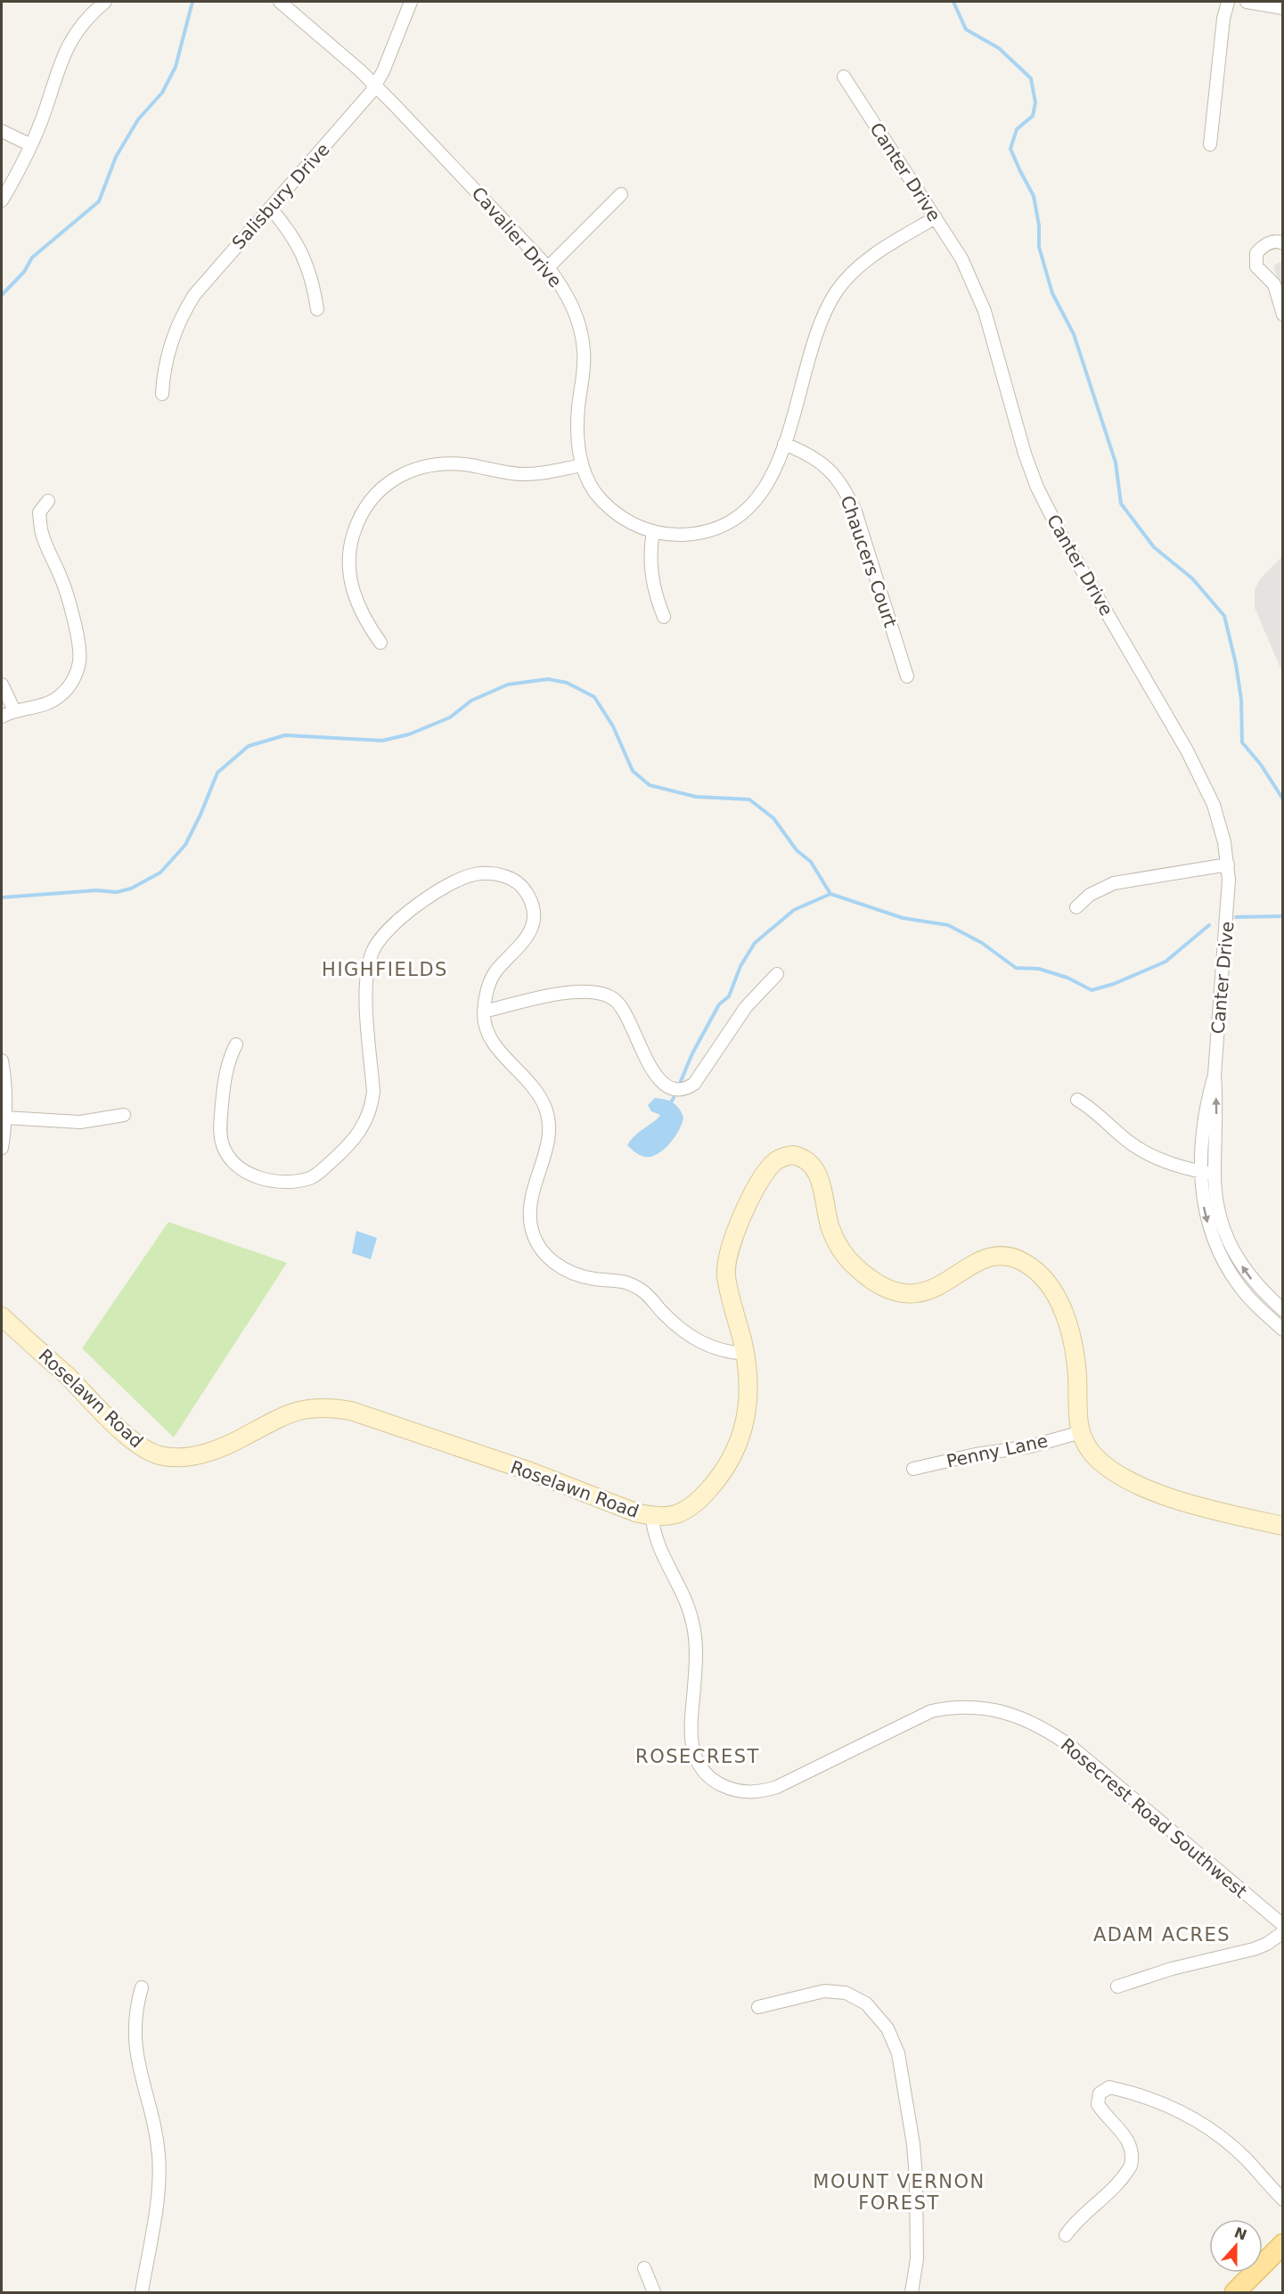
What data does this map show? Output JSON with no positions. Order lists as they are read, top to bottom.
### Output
{
  "streets": {
    "street": [
      "Canter Drive",
      "Salisbury Drive",
      "Cavalier Drive",
      "Chaucers Court",
      "Roselawn Road",
      "Penny Lane",
      "Rosecrest Road Southwest"
    ]
  },
  "crossings": [
    ["Canter Drive", "Cavalier Drive"],
    ["Salisbury Drive", "Cavalier Drive"],
    ["Cavalier Drive", "Chaucers Court"],
    ["Roselawn Road", "Penny Lane"],
    ["Roselawn Road", "Rosecrest Road Southwest"]
  ],
  "districts": [
    "HIGHFIELDS",
    "ROSECREST",
    "ADAM ACRES",
    "MOUNT VERNON FOREST"
  ],
  "north": "top"
}
